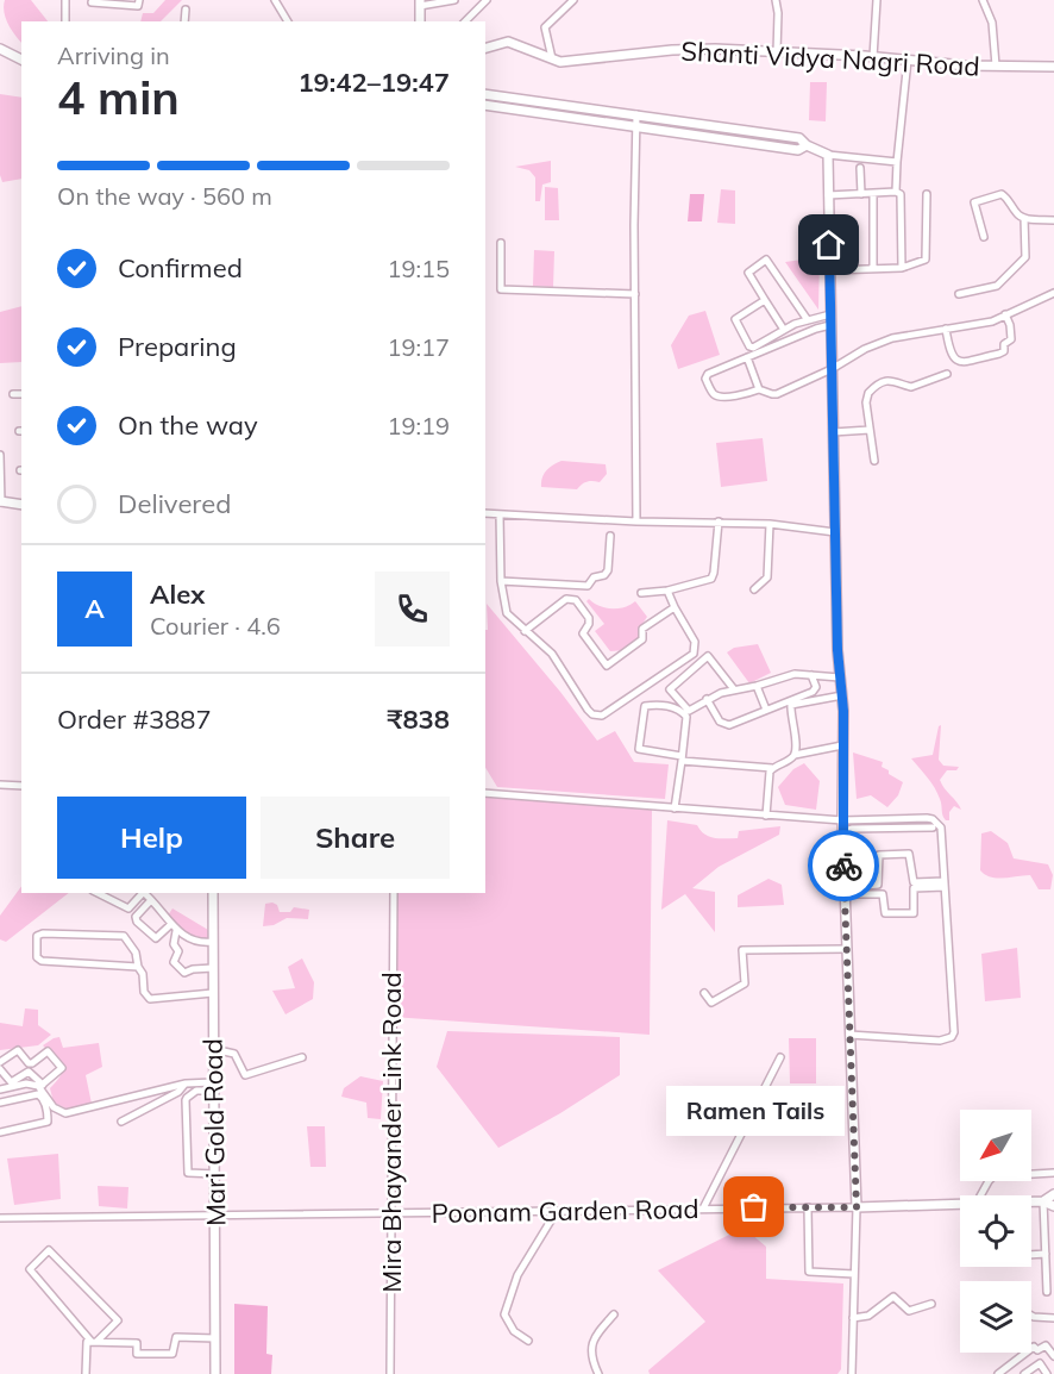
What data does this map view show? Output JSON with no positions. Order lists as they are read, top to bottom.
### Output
{
  "streets": {
    "street": [
      "Shanti Vidya Nagri Road",
      "Mari Gold Road",
      "Mira Bhayander Link Road",
      "Poonam Garden Road"
    ]
  },
  "crossings": [
    ["Mari Gold Road", "Poonam Garden Road"],
    ["Mira Bhayander Link Road", "Poonam Garden Road"]
  ],
  "places": ["Ramen Tails"],
  "north": "bottom left",
  "page": {
    "heading": ["4 min", "Arriving in", "19:42–19:47"],
    "panel": [
      "Alex",
      "Courier · 4.6",
      "Order #3887",
      "₹838"
    ],
    "bar": "On the way · 560 m",
    "list": [
      ["Confirmed", "19:15"],
      ["Preparing", "19:17"],
      ["On the way", "19:19"],
      "Delivered"
    ],
    "round": "A",
    "buttons": ["Help", "Share"],
    "bubble": "Ramen Tails"
  }
}
